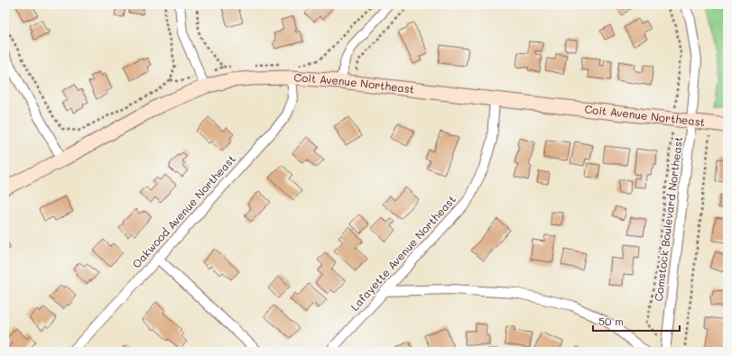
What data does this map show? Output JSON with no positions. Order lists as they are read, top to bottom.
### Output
{
  "streets": {
    "street": [
      "Coit Avenue Northeast",
      "Oakwood Avenue Northeast",
      "Comstock Boulevard Northeast",
      "Lafayette Avenue Northeast"
    ]
  },
  "crossings": [
    ["Coit Avenue Northeast", "Oakwood Avenue Northeast"],
    ["Coit Avenue Northeast", "Comstock Boulevard Northeast"],
    ["Coit Avenue Northeast", "Lafayette Avenue Northeast"]
  ],
  "scale_bar": "50 m"
}
